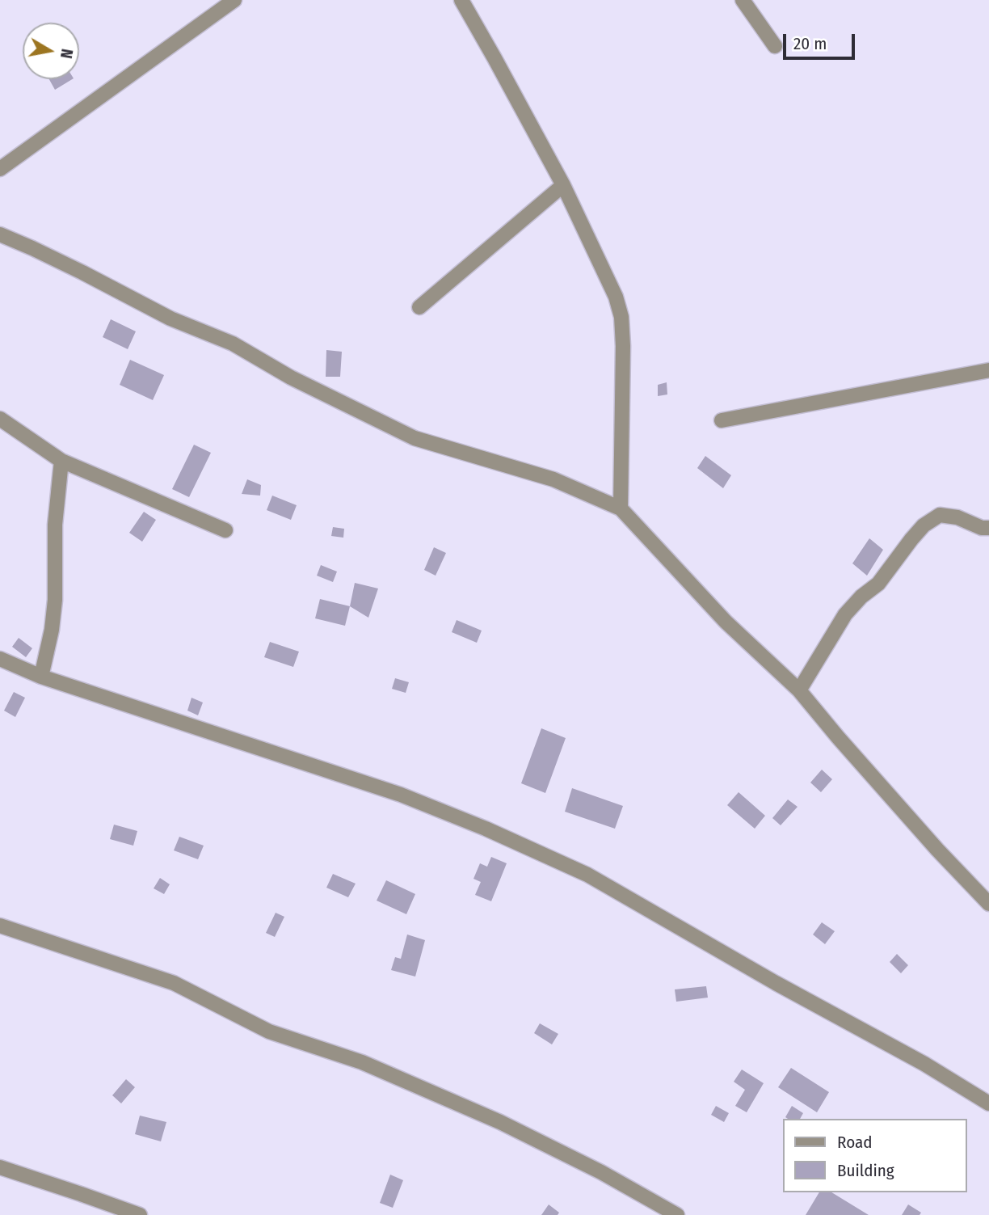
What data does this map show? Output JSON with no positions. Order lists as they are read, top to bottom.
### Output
{
  "legend": ["Road", "Building"],
  "scale_bar": "20 m",
  "north": "right"
}
